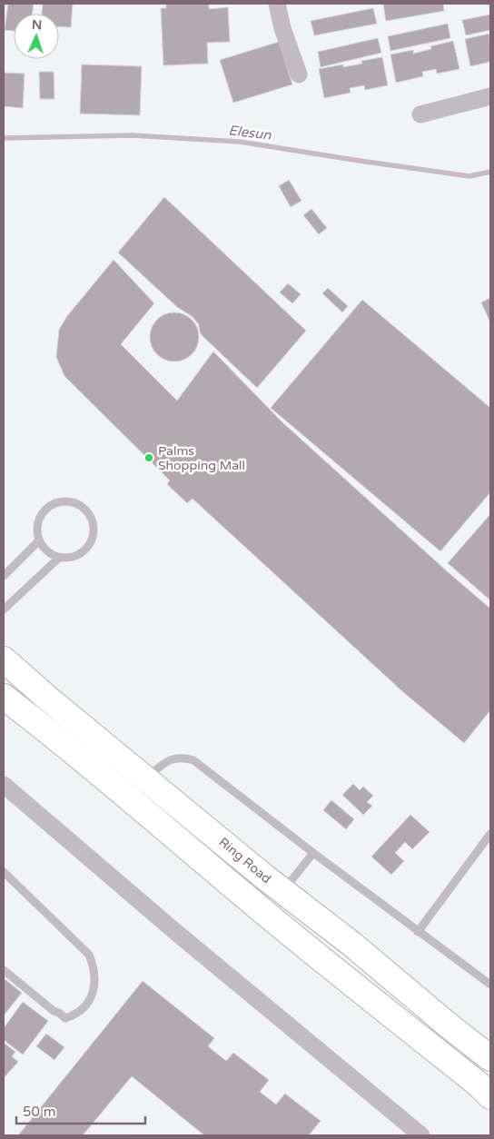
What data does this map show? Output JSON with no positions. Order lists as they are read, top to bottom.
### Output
{
  "streets": {
    "main road": ["Ring Road"]
  },
  "water": ["Elesun"],
  "places": ["Palms Shopping Mall"],
  "scale_bar": "50 m",
  "north": "top"
}
